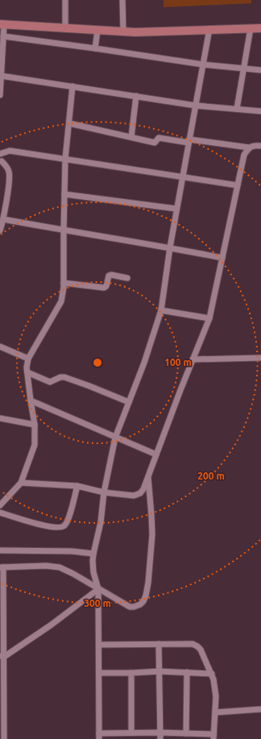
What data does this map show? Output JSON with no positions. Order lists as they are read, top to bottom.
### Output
{
  "rings": ["100 m", "200 m", "300 m"]
}
